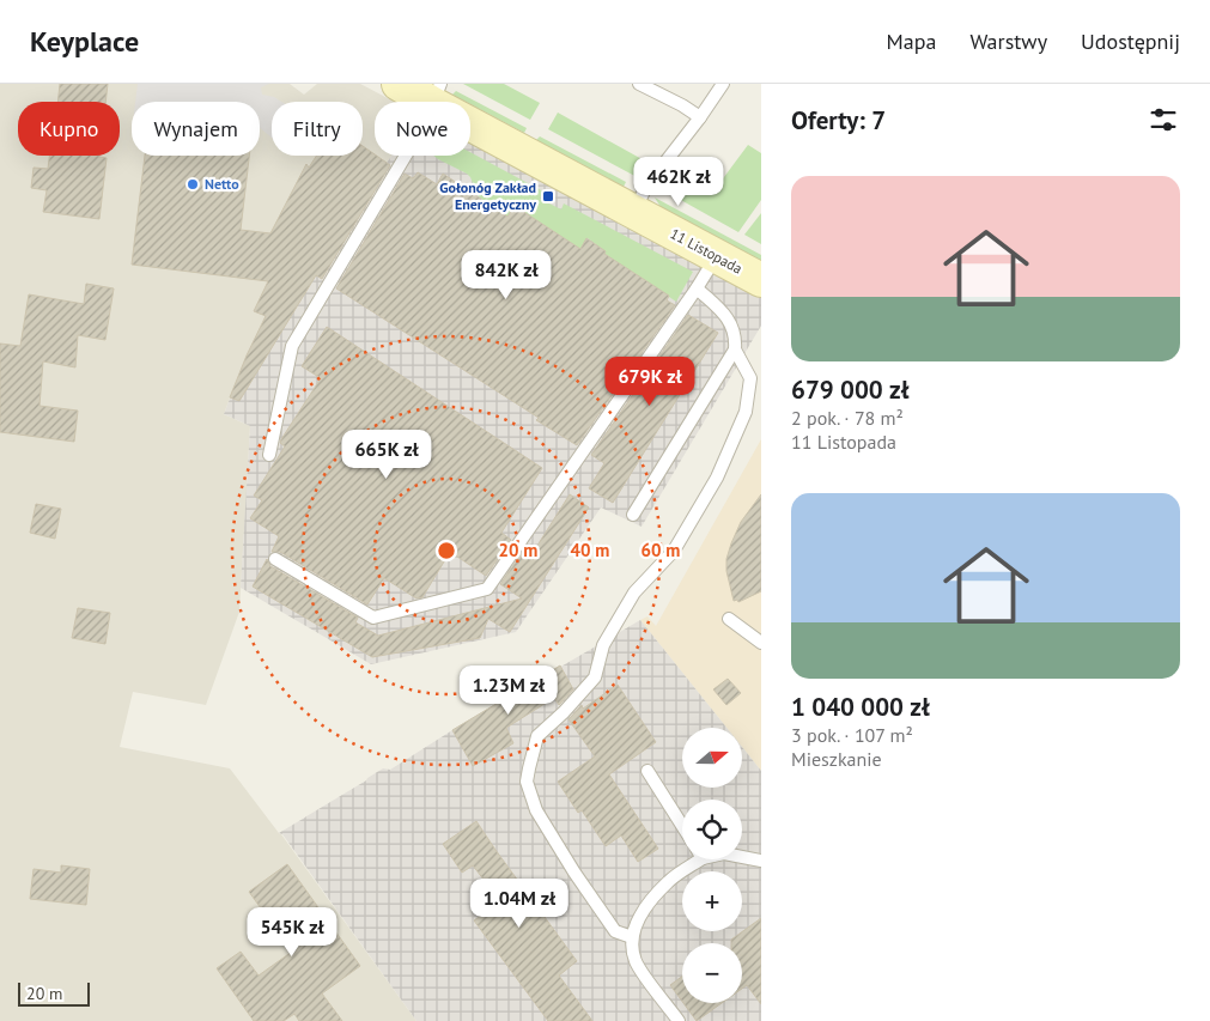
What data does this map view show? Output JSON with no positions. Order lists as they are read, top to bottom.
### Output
{
  "streets": {
    "street": ["11 Listopada"]
  },
  "places": {
    "other": ["Netto"],
    "transit": ["Gołonóg Zakład Energetyczny"]
  },
  "scale_bar": "20 m",
  "north": "right",
  "page": {
    "header": "Keyplace",
    "nav": ["Mapa", "Warstwy", "Udostępnij"],
    "heading": "Oferty: 7",
    "chip": [
      "Kupno",
      "Wynajem",
      "Filtry",
      "Nowe"
    ],
    "list": [
      {
        "name": "679 000 zł",
        "note": "2 pok. · 78 m² · 11 Listopada"
      },
      {
        "name": "1 040 000 zł",
        "note": "3 pok. · 107 m² · Mieszkanie"
      }
    ],
    "price": [
      "462K zł",
      "842K zł",
      "679K zł",
      "665K zł",
      "1.23M zł",
      "1.04M zł",
      "545K zł"
    ],
    "map_buttons": ["+", "−"],
    "scale": "20 m"
  },
  "rings": ["20 m", "40 m", "60 m"]
}
